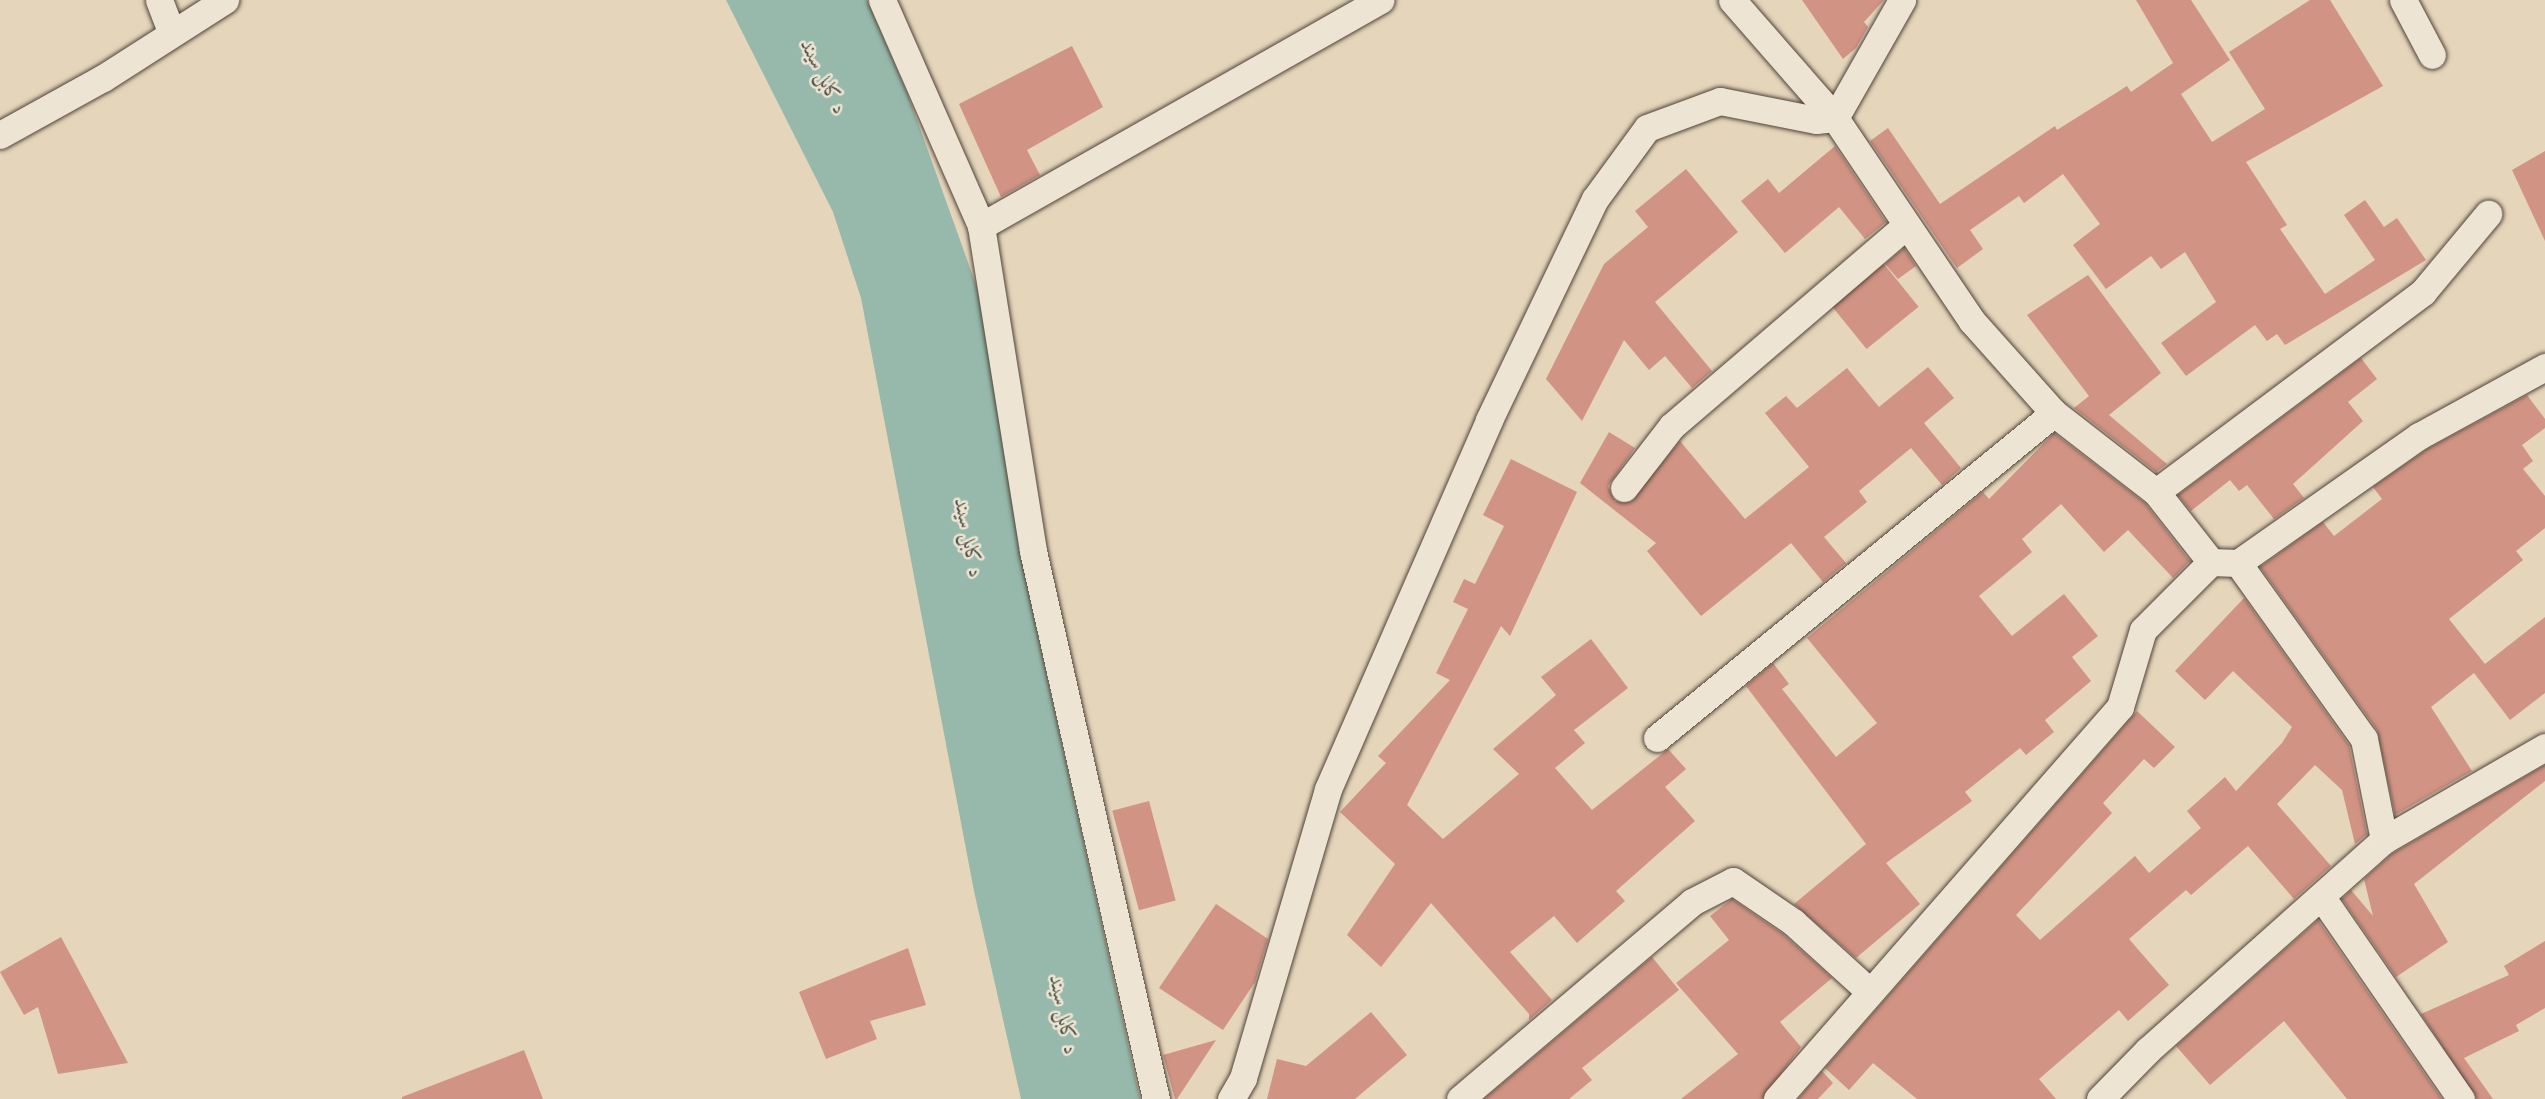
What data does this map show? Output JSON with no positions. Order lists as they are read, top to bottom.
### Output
{
  "water": ["د کابل سيند"]
}
